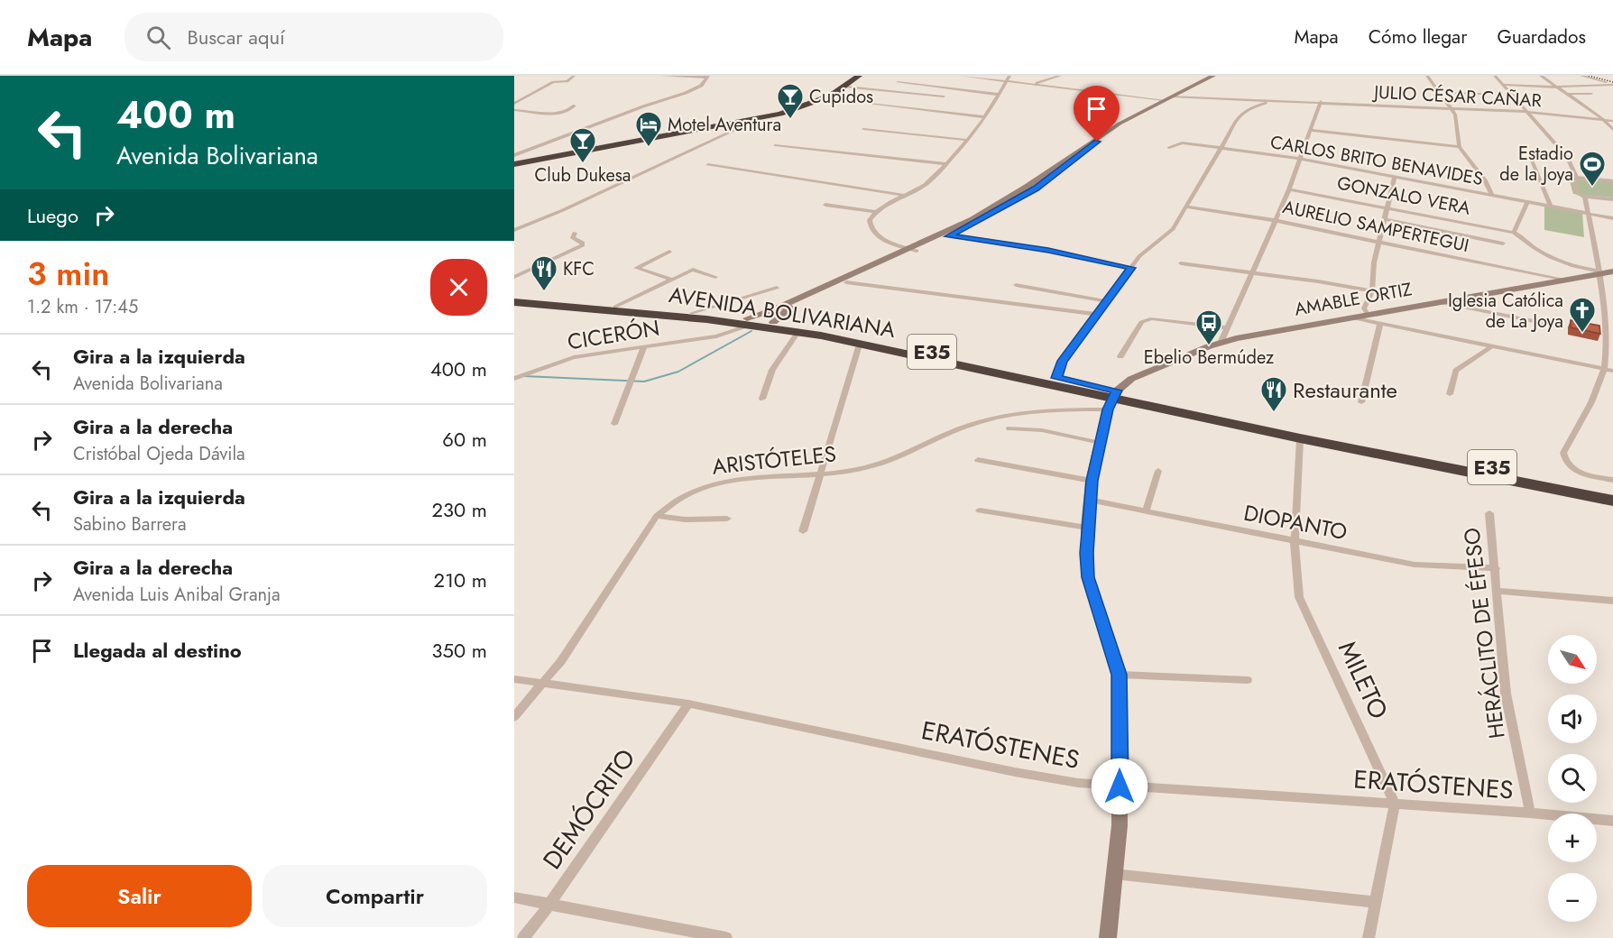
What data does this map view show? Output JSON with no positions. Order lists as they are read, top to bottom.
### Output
{
  "streets": {
    "highway": ["AVENIDA BOLIVARIANA", "E35"],
    "main road": ["AMABLE ORTIZ"],
    "street": [
      "JULIO CÉSAR CAÑAR",
      "CARLOS BRITO BENAVIDES",
      "GONZALO VERA",
      "AURELIO SAMPERTEGUI",
      "CICERÓN",
      "ARISTÓTELES",
      "DIOPANTO",
      "HERÁCLITO DE ÉFESO",
      "MILETO",
      "ERATÓSTENES",
      "DEMÓCRITO"
    ]
  },
  "crossings": [
    ["AURELIO SAMPERTEGUI", "AMABLE ORTIZ"],
    ["AMABLE ORTIZ", "AVENIDA BOLIVARIANA"],
    ["AMABLE ORTIZ", "ARISTÓTELES"],
    ["AVENIDA BOLIVARIANA", "CICERÓN"],
    ["AVENIDA BOLIVARIANA", "ARISTÓTELES"],
    ["AVENIDA BOLIVARIANA", "MILETO"],
    ["ARISTÓTELES", "ERATÓSTENES"],
    ["DIOPANTO", "HERÁCLITO DE ÉFESO"],
    ["DIOPANTO", "MILETO"],
    ["HERÁCLITO DE ÉFESO", "ERATÓSTENES"],
    ["MILETO", "ERATÓSTENES"],
    ["ERATÓSTENES", "DEMÓCRITO"]
  ],
  "places": {
    "bar": ["Cupidos", "Club Dukesa"],
    "hotel": ["Motel Aventura"],
    "sports": ["Estadio de la Joya"],
    "restaurant": ["KFC", "Restaurante"],
    "church": ["Iglesia Católica de La Joya"],
    "bus stop": ["Ebelio Bermúdez"]
  },
  "north": "bottom right",
  "page": {
    "header": "Mapa",
    "search": "Buscar aquí",
    "nav": ["Mapa", "Cómo llegar", "Guardados"],
    "turn": ["400 m", "Avenida Bolivariana"],
    "then": "Luego",
    "heading": ["3 min", "1.2 km · 17:45"],
    "list": [
      {
        "name": "Gira a la izquierda",
        "note": "Avenida Bolivariana",
        "value": "400 m"
      },
      {
        "name": "Gira a la derecha",
        "note": "Cristóbal Ojeda Dávila",
        "value": "60 m"
      },
      {
        "name": "Gira a la izquierda",
        "note": "Sabino Barrera",
        "value": "230 m"
      },
      {
        "name": "Gira a la derecha",
        "note": "Avenida Luis Anibal Granja",
        "value": "210 m"
      },
      {
        "name": "Llegada al destino",
        "value": "350 m"
      }
    ],
    "map_buttons": ["+", "−"],
    "buttons": ["Salir", "Compartir"]
  }
}
